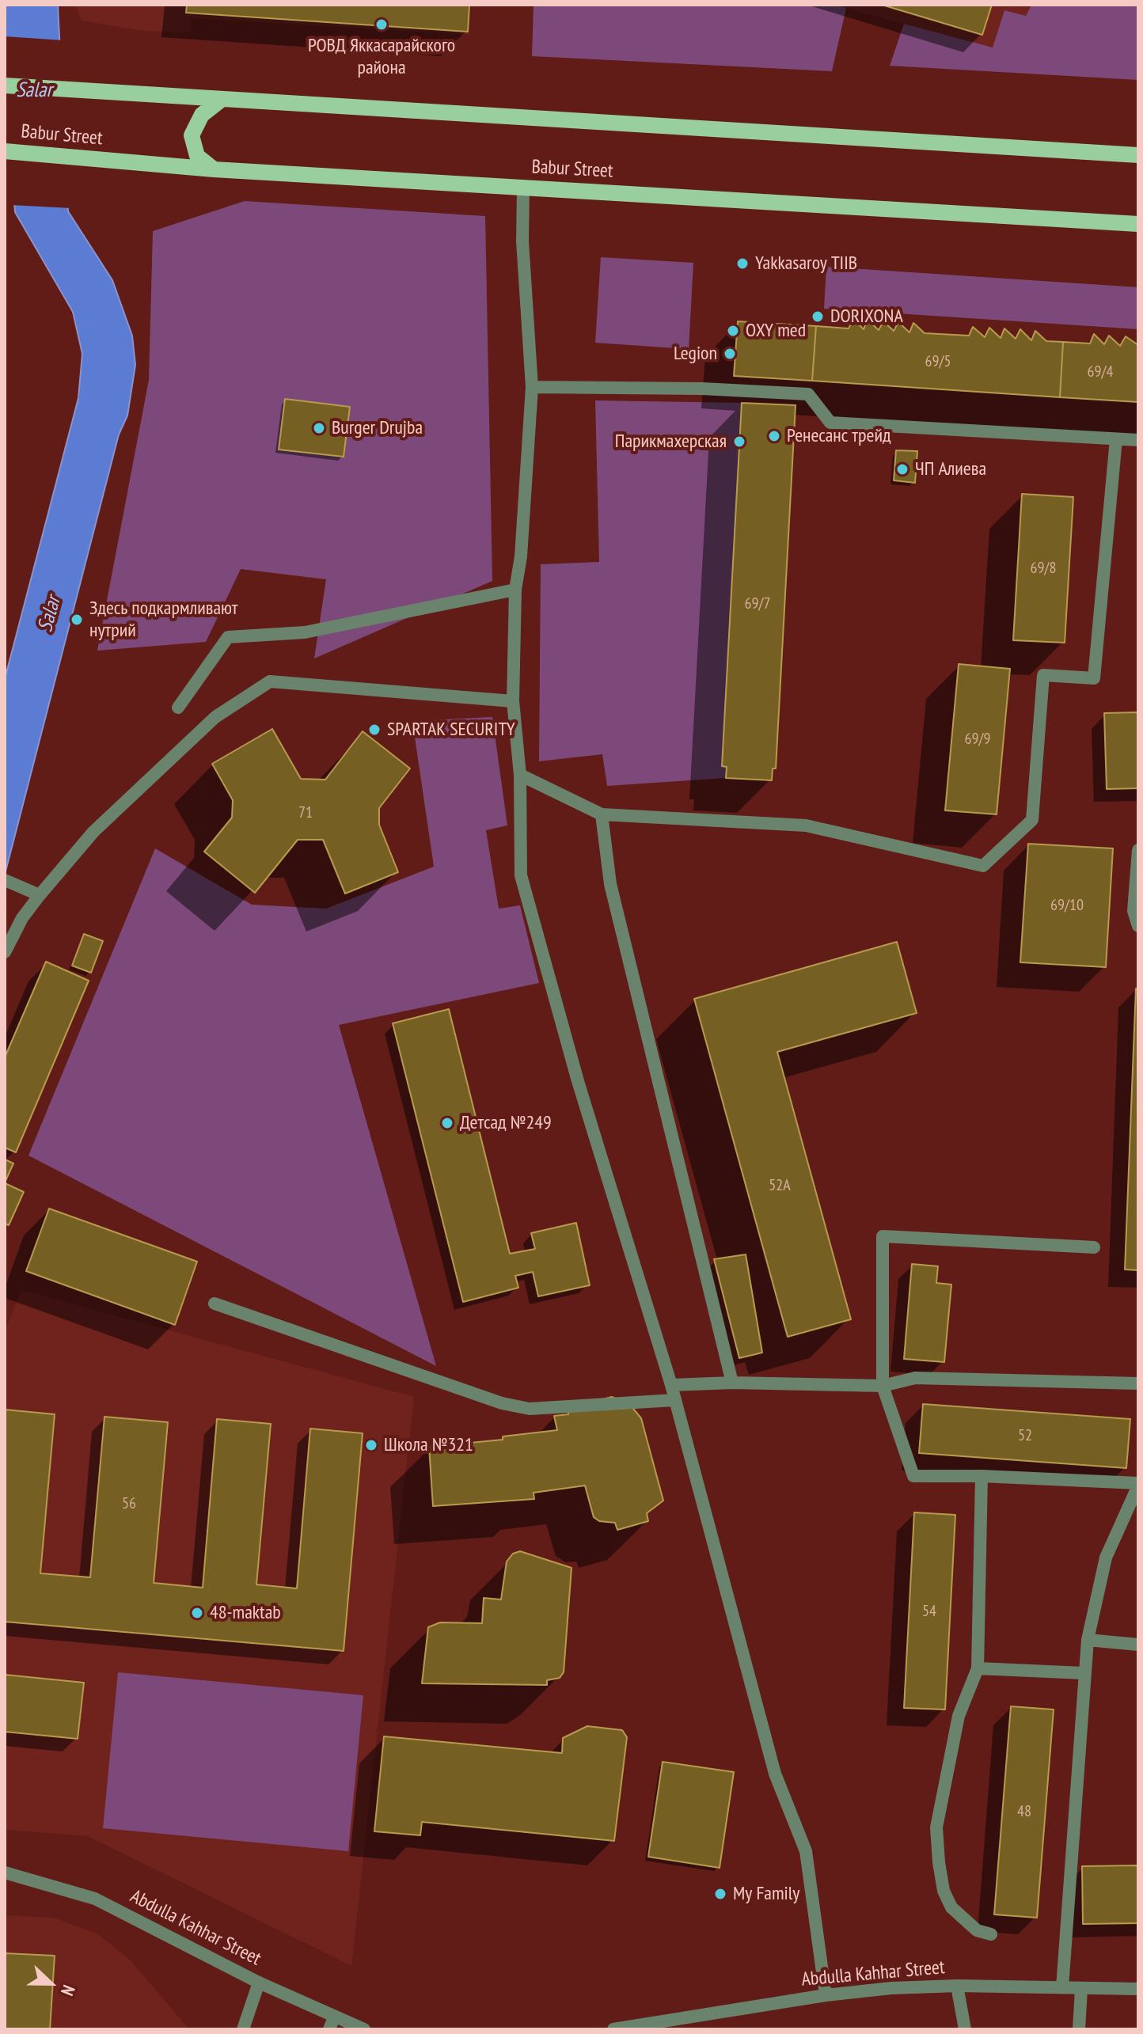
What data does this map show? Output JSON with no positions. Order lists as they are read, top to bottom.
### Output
{
  "streets": {
    "main road": ["Babur Street"],
    "street": ["Abdulla Kahhar Street"]
  },
  "water": ["Salar"],
  "places": [
    "РОВД Яккасарайского района",
    "Yakkasaroy TIIB",
    "DORIXONA",
    "OXY med",
    "Legion",
    "Burger Drujba",
    "Ренесанс трейд",
    "Парикмахерская",
    "ЧП Алиева",
    "Здесь подкармливают нутрий",
    "SPARTAK SECURITY",
    "Детсад №249",
    "Школа №321",
    "48-maktab",
    "My Family"
  ],
  "house_numbers": [
    "69/5",
    "69/4",
    "69/8",
    "69/7",
    "69/9",
    "71",
    "69/10",
    "52A",
    "52",
    "56",
    "54",
    "48"
  ],
  "north": "right"
}
